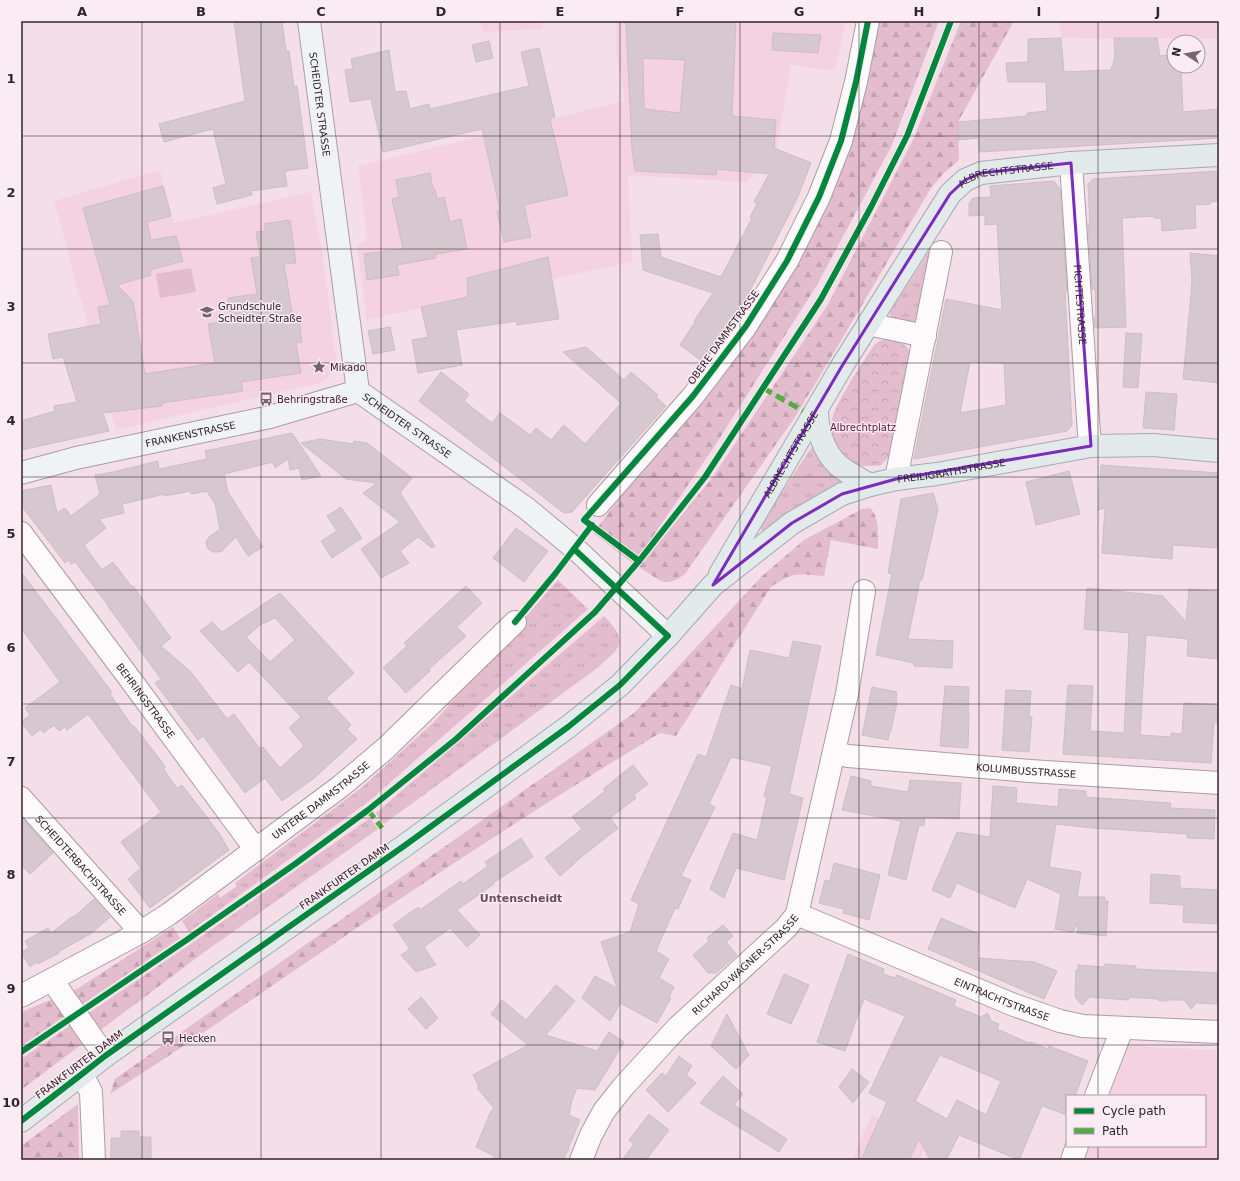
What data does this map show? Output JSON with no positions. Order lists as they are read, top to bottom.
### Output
{
  "streets": {
    "main road": ["ALBRECHTSTRASSE", "FREILIGRATHSTRASSE", "FRANKFURTER DAMM"],
    "street": [
      "SCHEIDTER STRASSE",
      "FICHTESTRASSE",
      "OBERE DAMMSTRASSE",
      "FRANKENSTRASSE",
      "BEHRINGSTRASSE",
      "KOLUMBUSSTRASSE",
      "UNTERE DAMMSTRASSE",
      "SCHEIDTERBACHSTRASSE",
      "RICHARD-WAGNER-STRASSE",
      "EINTRACHTSTRASSE"
    ]
  },
  "crossings": [
    ["SCHEIDTER STRASSE", "FRANKENSTRASSE"],
    ["SCHEIDTER STRASSE", "FRANKFURTER DAMM"],
    ["ALBRECHTSTRASSE", "FICHTESTRASSE"],
    ["ALBRECHTSTRASSE", "FREILIGRATHSTRASSE"],
    ["ALBRECHTSTRASSE", "FRANKFURTER DAMM"],
    ["FICHTESTRASSE", "FREILIGRATHSTRASSE"],
    ["FREILIGRATHSTRASSE", "FRANKFURTER DAMM"],
    ["BEHRINGSTRASSE", "UNTERE DAMMSTRASSE"],
    ["KOLUMBUSSTRASSE", "RICHARD-WAGNER-STRASSE"],
    ["UNTERE DAMMSTRASSE", "SCHEIDTERBACHSTRASSE"],
    ["RICHARD-WAGNER-STRASSE", "EINTRACHTSTRASSE"]
  ],
  "districts": ["Untenscheidt"],
  "parks": ["Albrechtplatz"],
  "places": {
    "school or university": ["Grundschule Scheidter Straße"],
    "place": ["Mikado"],
    "bus stop": ["Behringstraße", "Hecken"]
  },
  "legend": ["Cycle path", "Path"],
  "north": "left",
  "grid": {
    "columns": [
      "A",
      "B",
      "C",
      "D",
      "E",
      "F",
      "G",
      "H",
      "I",
      "J"
    ],
    "rows": [
      "1",
      "2",
      "3",
      "4",
      "5",
      "6",
      "7",
      "8",
      "9",
      "10"
    ]
  }
}
